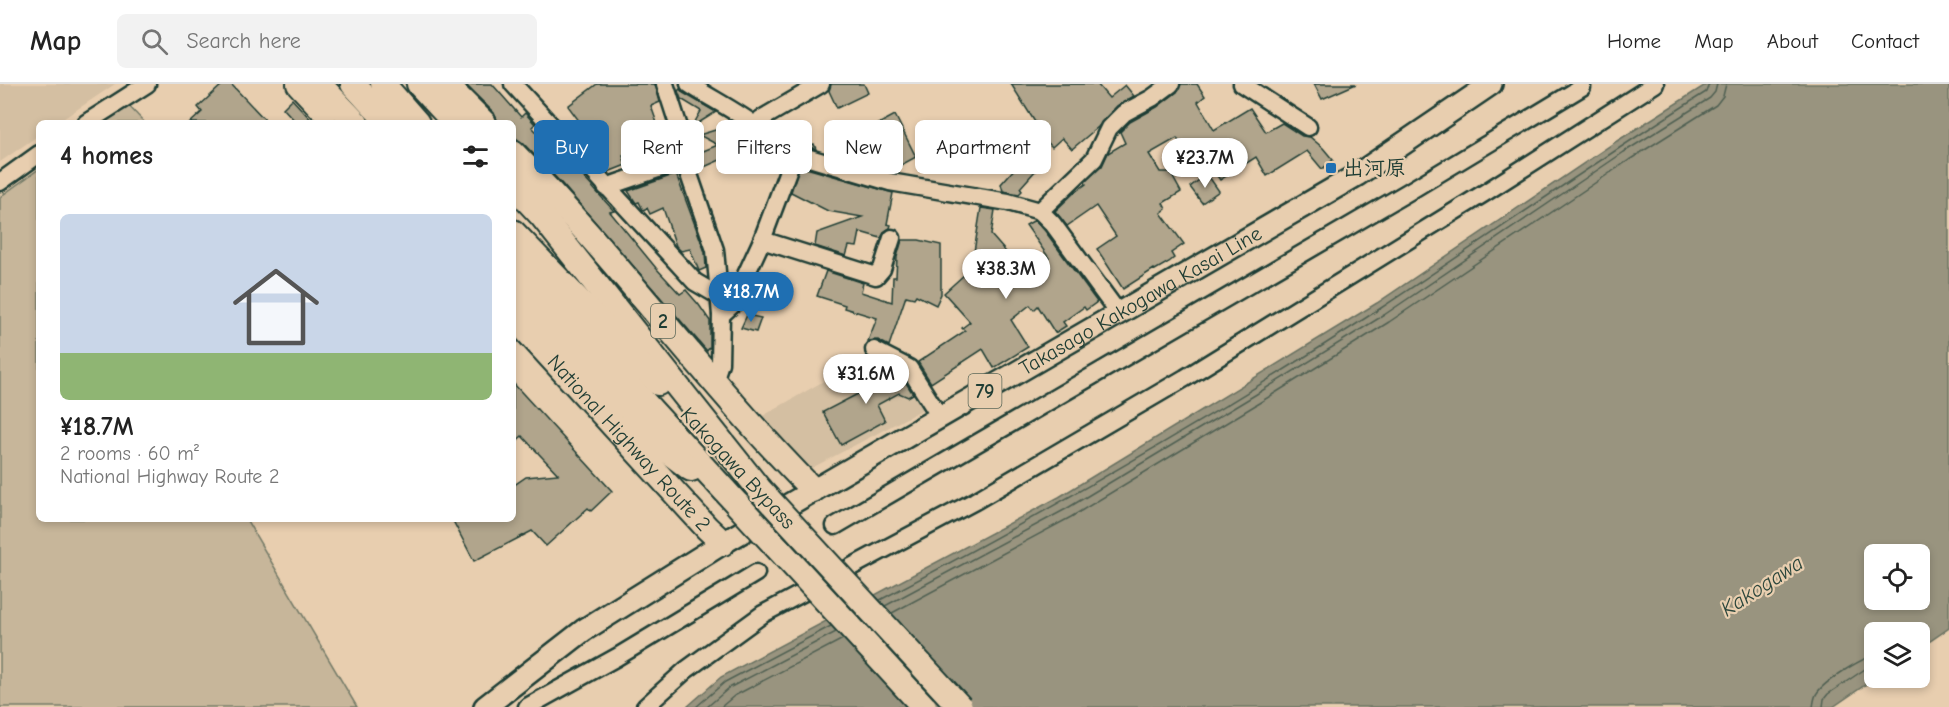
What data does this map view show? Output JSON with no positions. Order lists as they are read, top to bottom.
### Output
{
  "streets": {
    "highway": ["2", "National Highway Route 2", "Kakogawa Bypass"],
    "main road": ["Takasago Kakogawa Kasai Line", "79"]
  },
  "crossings": [
    ["Takasago Kakogawa Kasai Line", "2"],
    ["Takasago Kakogawa Kasai Line", "National Highway Route 2"]
  ],
  "water": ["Kakogawa"],
  "places": {
    "transit": ["出河原"]
  },
  "page": {
    "header": "Map",
    "search": "Search here",
    "nav": [
      "Home",
      "Map",
      "About",
      "Contact"
    ],
    "chip": [
      "Buy",
      "Rent",
      "Filters",
      "New",
      "Apartment"
    ],
    "heading": "4 homes",
    "price": [
      "¥23.7M",
      "¥38.3M",
      "¥18.7M",
      "¥31.6M"
    ],
    "list": [
      {
        "name": "¥18.7M",
        "note": "2 rooms · 60 m² · National Highway Route 2"
      }
    ]
  }
}
